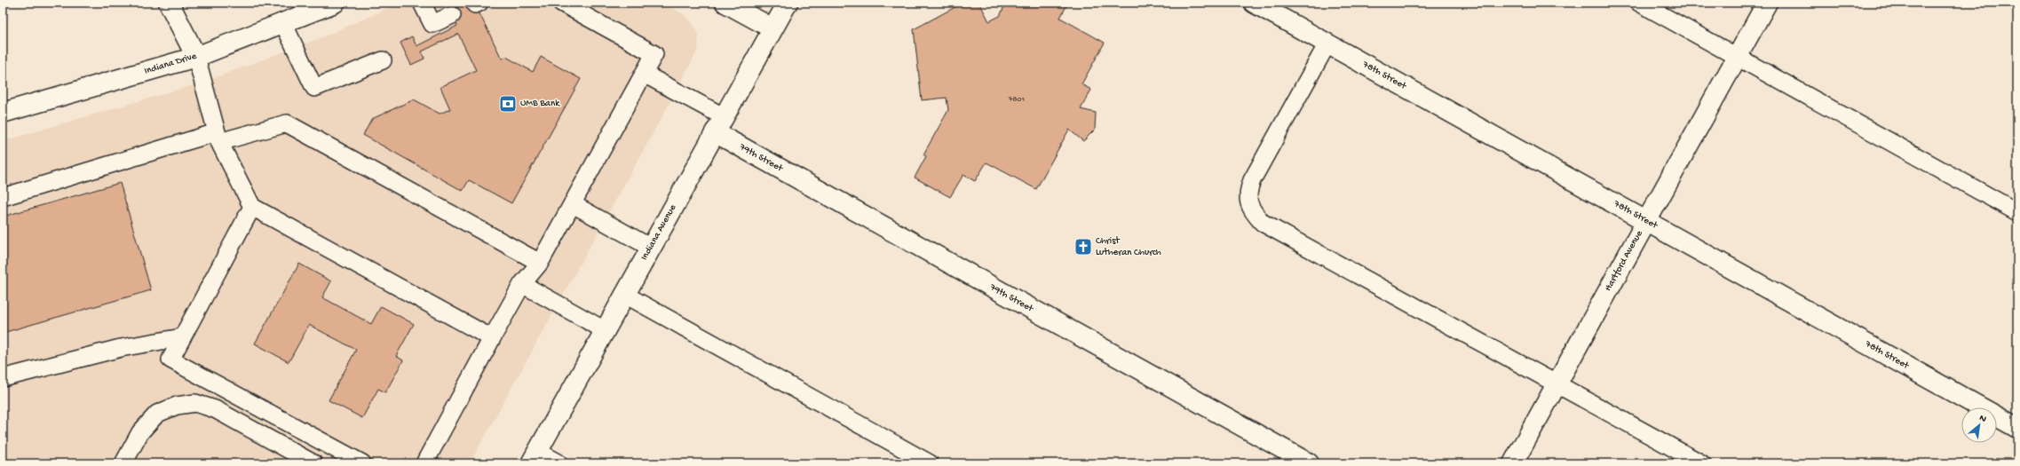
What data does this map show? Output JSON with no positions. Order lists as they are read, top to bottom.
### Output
{
  "streets": {
    "street": [
      "Indiana Drive",
      "78th Street",
      "79th Street",
      "Indiana Avenue",
      "Hartford Avenue"
    ]
  },
  "crossings": [
    ["78th Street", "Hartford Avenue"],
    ["79th Street", "Indiana Avenue"]
  ],
  "places": {
    "bank": ["UMB Bank"],
    "church": ["Christ Lutheran Church"]
  },
  "house_numbers": ["7801"],
  "north": "top right"
}
